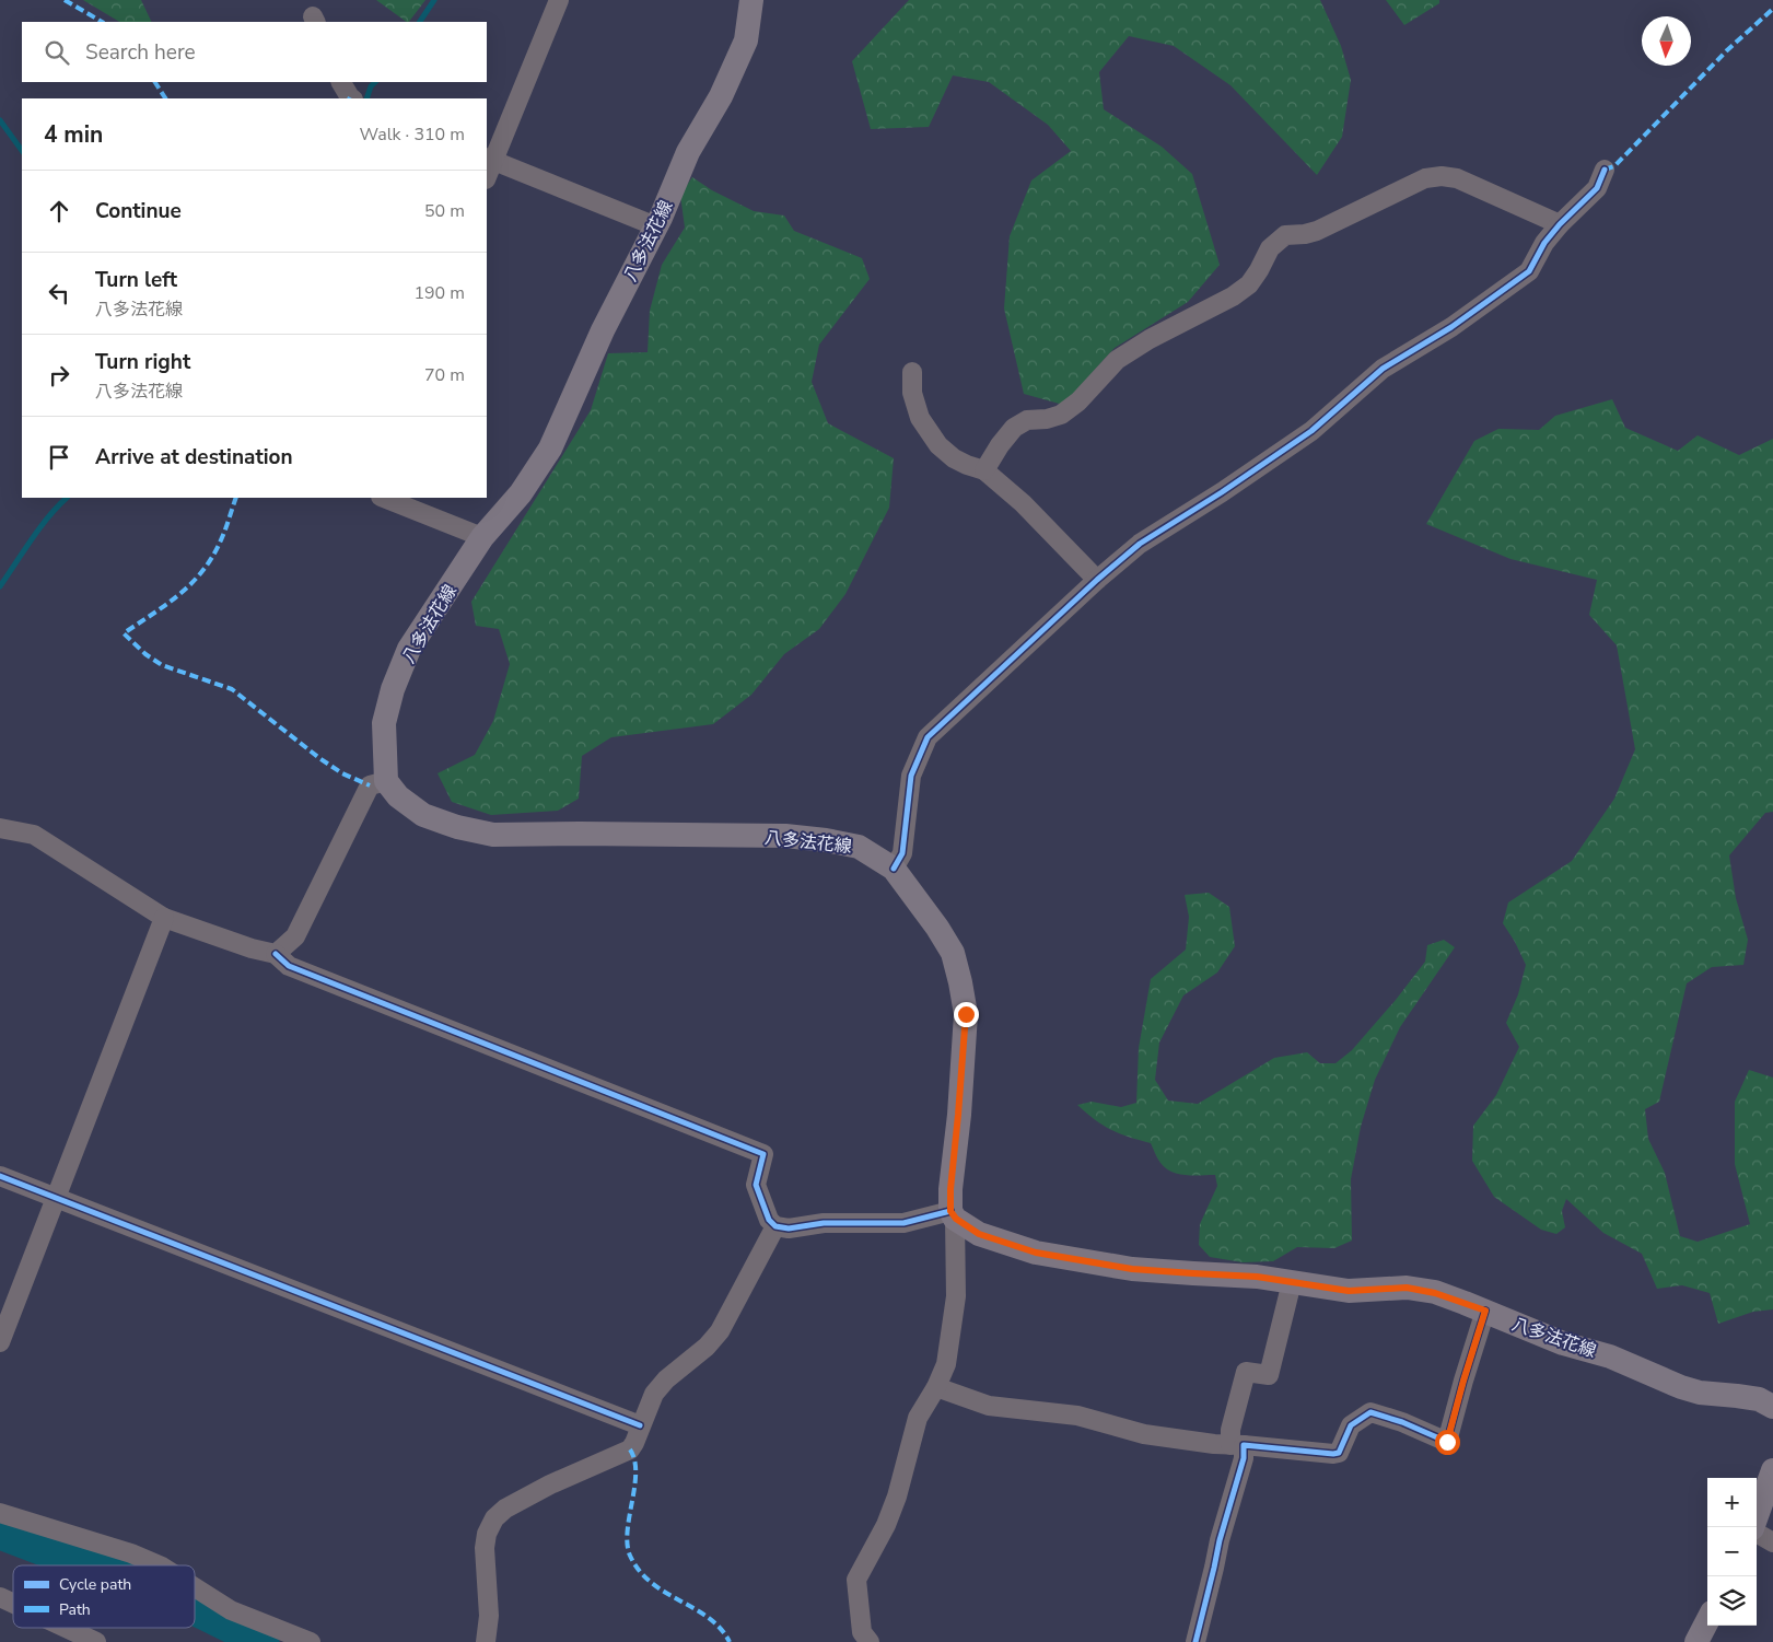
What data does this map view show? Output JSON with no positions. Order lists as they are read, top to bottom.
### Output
{
  "streets": {
    "main road": ["八多法花線"]
  },
  "legend": ["Cycle path", "Path"],
  "north": "bottom",
  "page": {
    "search": "Search here",
    "heading": ["4 min", "Walk · 310 m"],
    "list": [
      ["Continue", "50 m"],
      ["Turn left", "八多法花線", "190 m"],
      ["Turn right", "八多法花線", "70 m"],
      "Arrive at destination"
    ],
    "map_buttons": ["+", "−"]
  }
}
